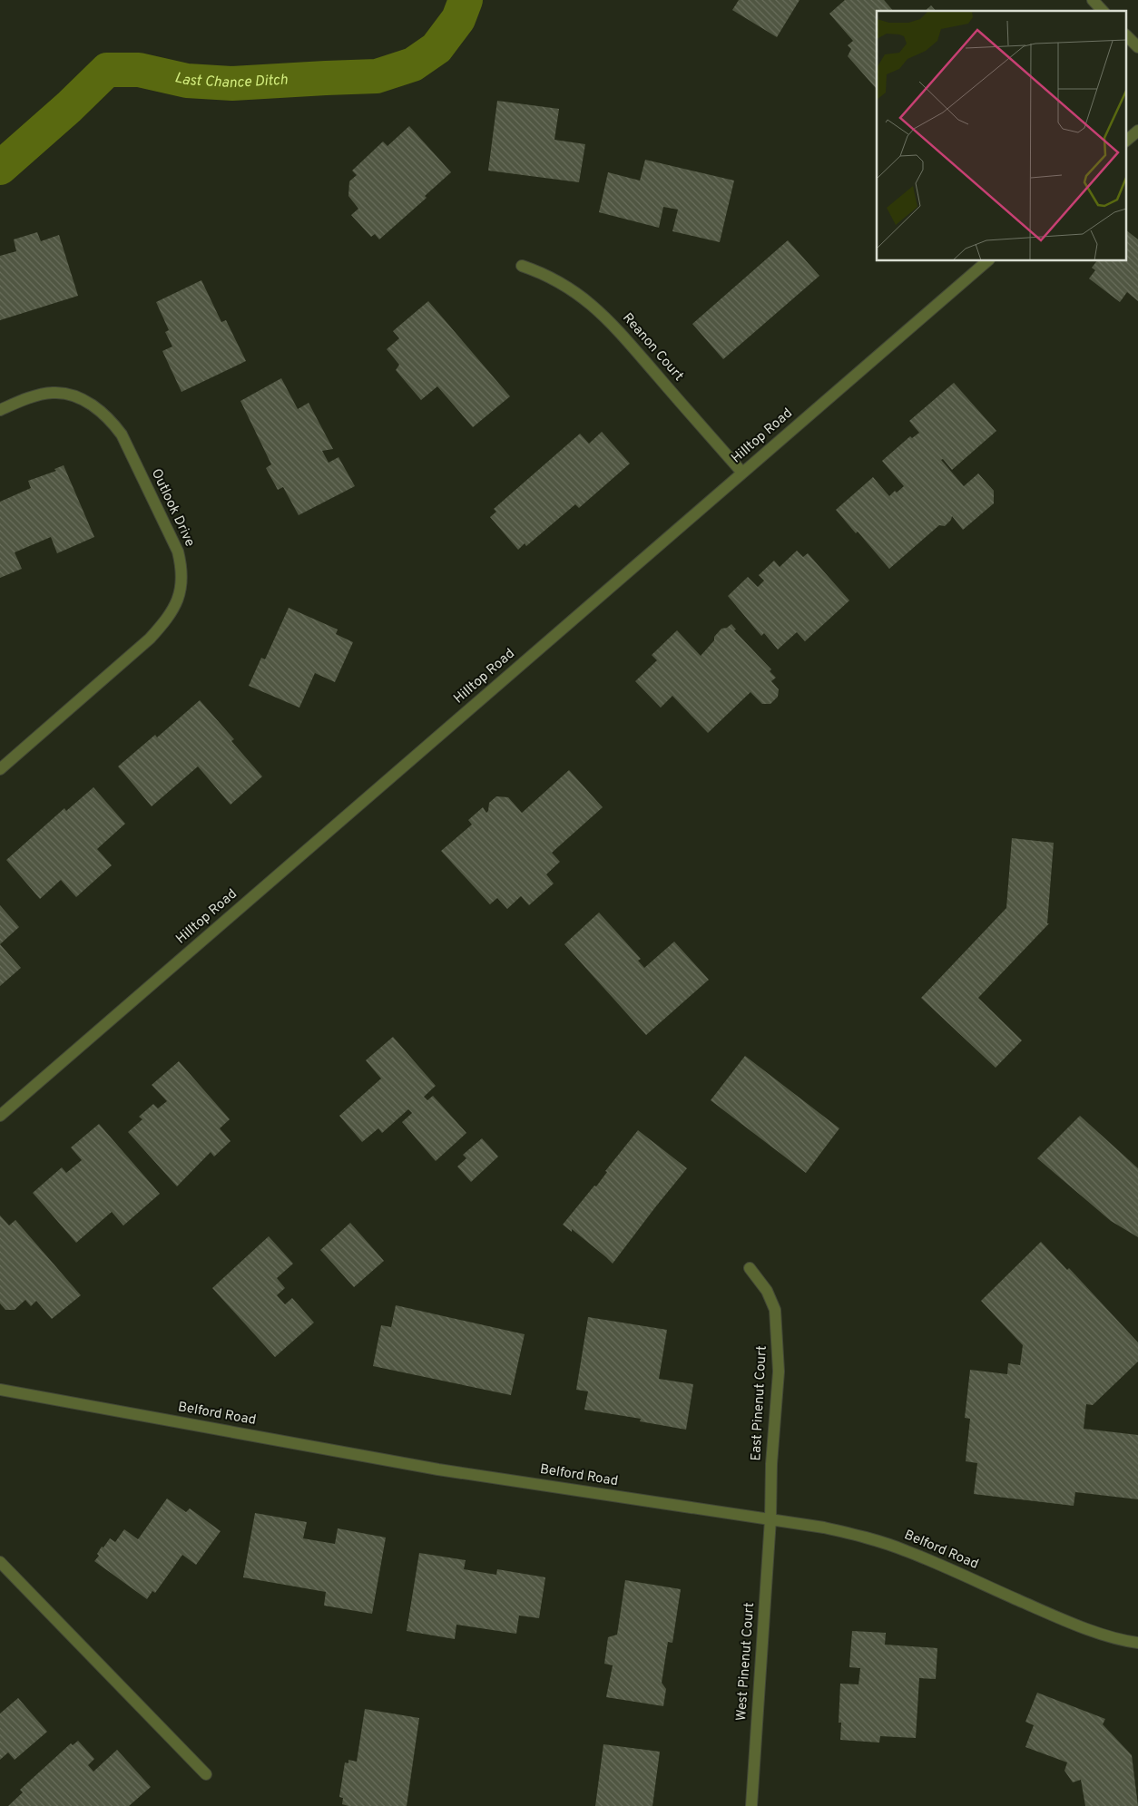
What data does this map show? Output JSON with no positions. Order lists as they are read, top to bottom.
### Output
{
  "streets": {
    "street": [
      "Reanon Court",
      "Hilltop Road",
      "Outlook Drive",
      "East Pinenut Court",
      "Belford Road",
      "West Pinenut Court"
    ]
  },
  "crossings": [
    ["Reanon Court", "Hilltop Road"],
    ["East Pinenut Court", "Belford Road"],
    ["East Pinenut Court", "West Pinenut Court"],
    ["Belford Road", "West Pinenut Court"]
  ],
  "water": ["Last Chance Ditch"]
}
